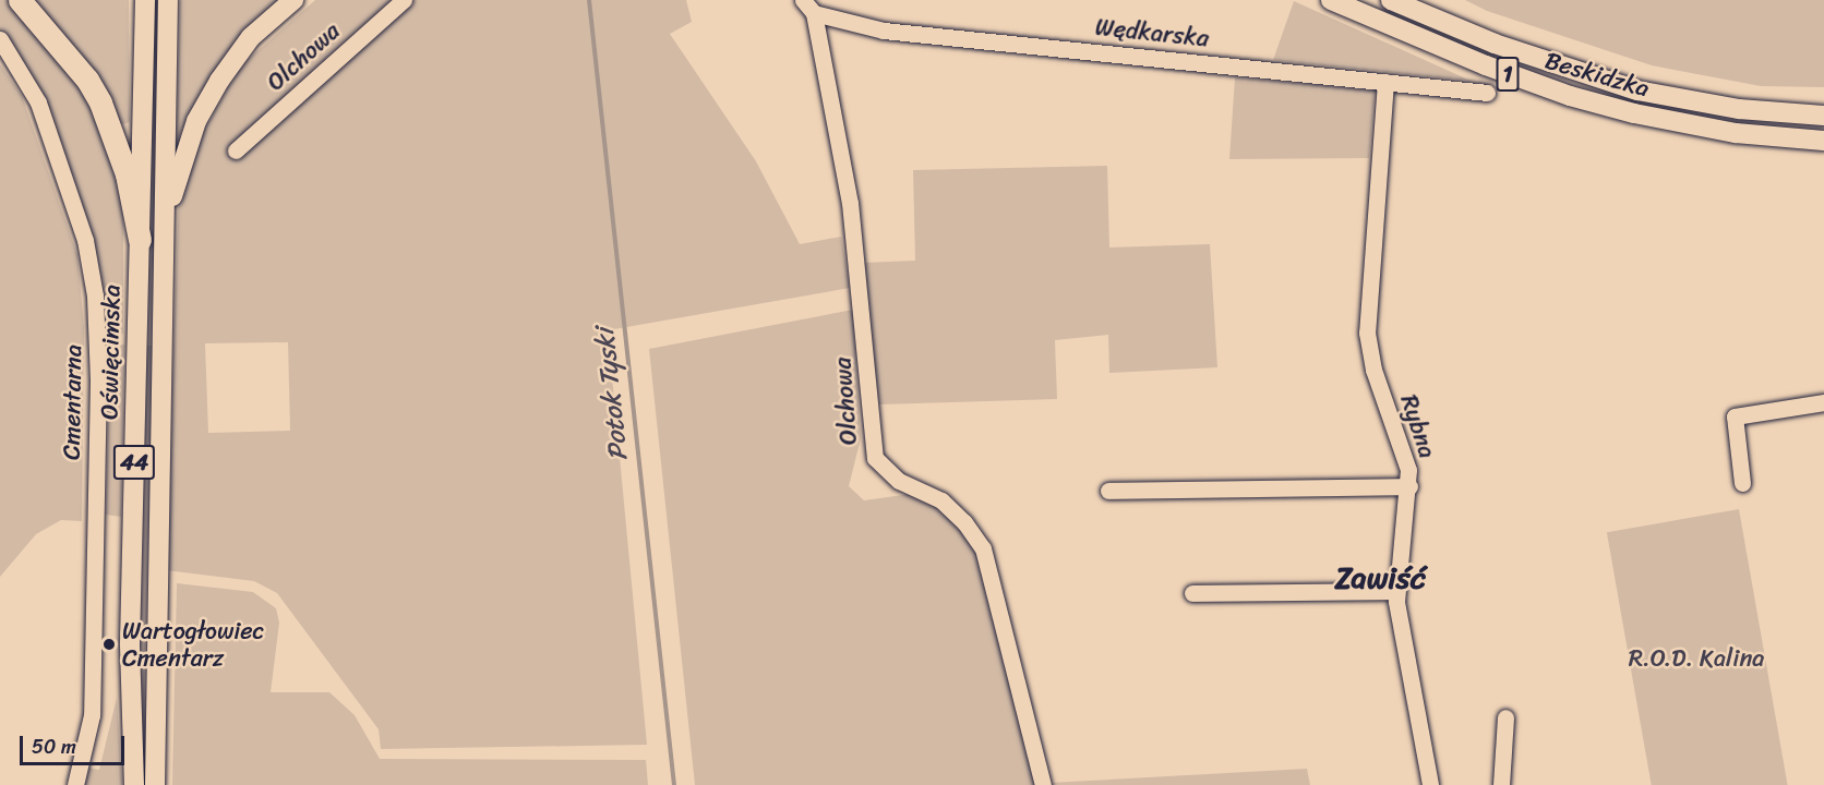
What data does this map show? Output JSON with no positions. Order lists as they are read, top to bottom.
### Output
{
  "streets": {
    "main road": [
      "1",
      "Beskidzka",
      "Oświęcimska",
      "44"
    ],
    "street": [
      "Wędkarska",
      "Olchowa",
      "Cmentarna",
      "Rybna"
    ]
  },
  "crossings": [
    ["Wędkarska", "Olchowa"],
    ["Wędkarska", "Rybna"]
  ],
  "districts": ["Zawiść"],
  "water": ["Potok Tyski"],
  "parks": ["R.O.D. Kalina"],
  "places": ["Wartogłowiec Cmentarz"],
  "scale_bar": "50 m"
}
